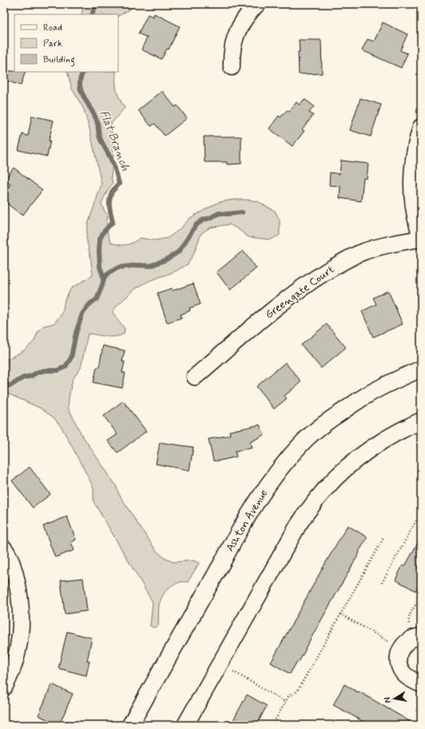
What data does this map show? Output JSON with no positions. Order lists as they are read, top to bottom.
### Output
{
  "streets": {
    "street": ["Greengate Court", "Ashton Avenue"]
  },
  "water": ["Flat Branch"],
  "legend": ["Road", "Park", "Building"],
  "north": "left"
}
